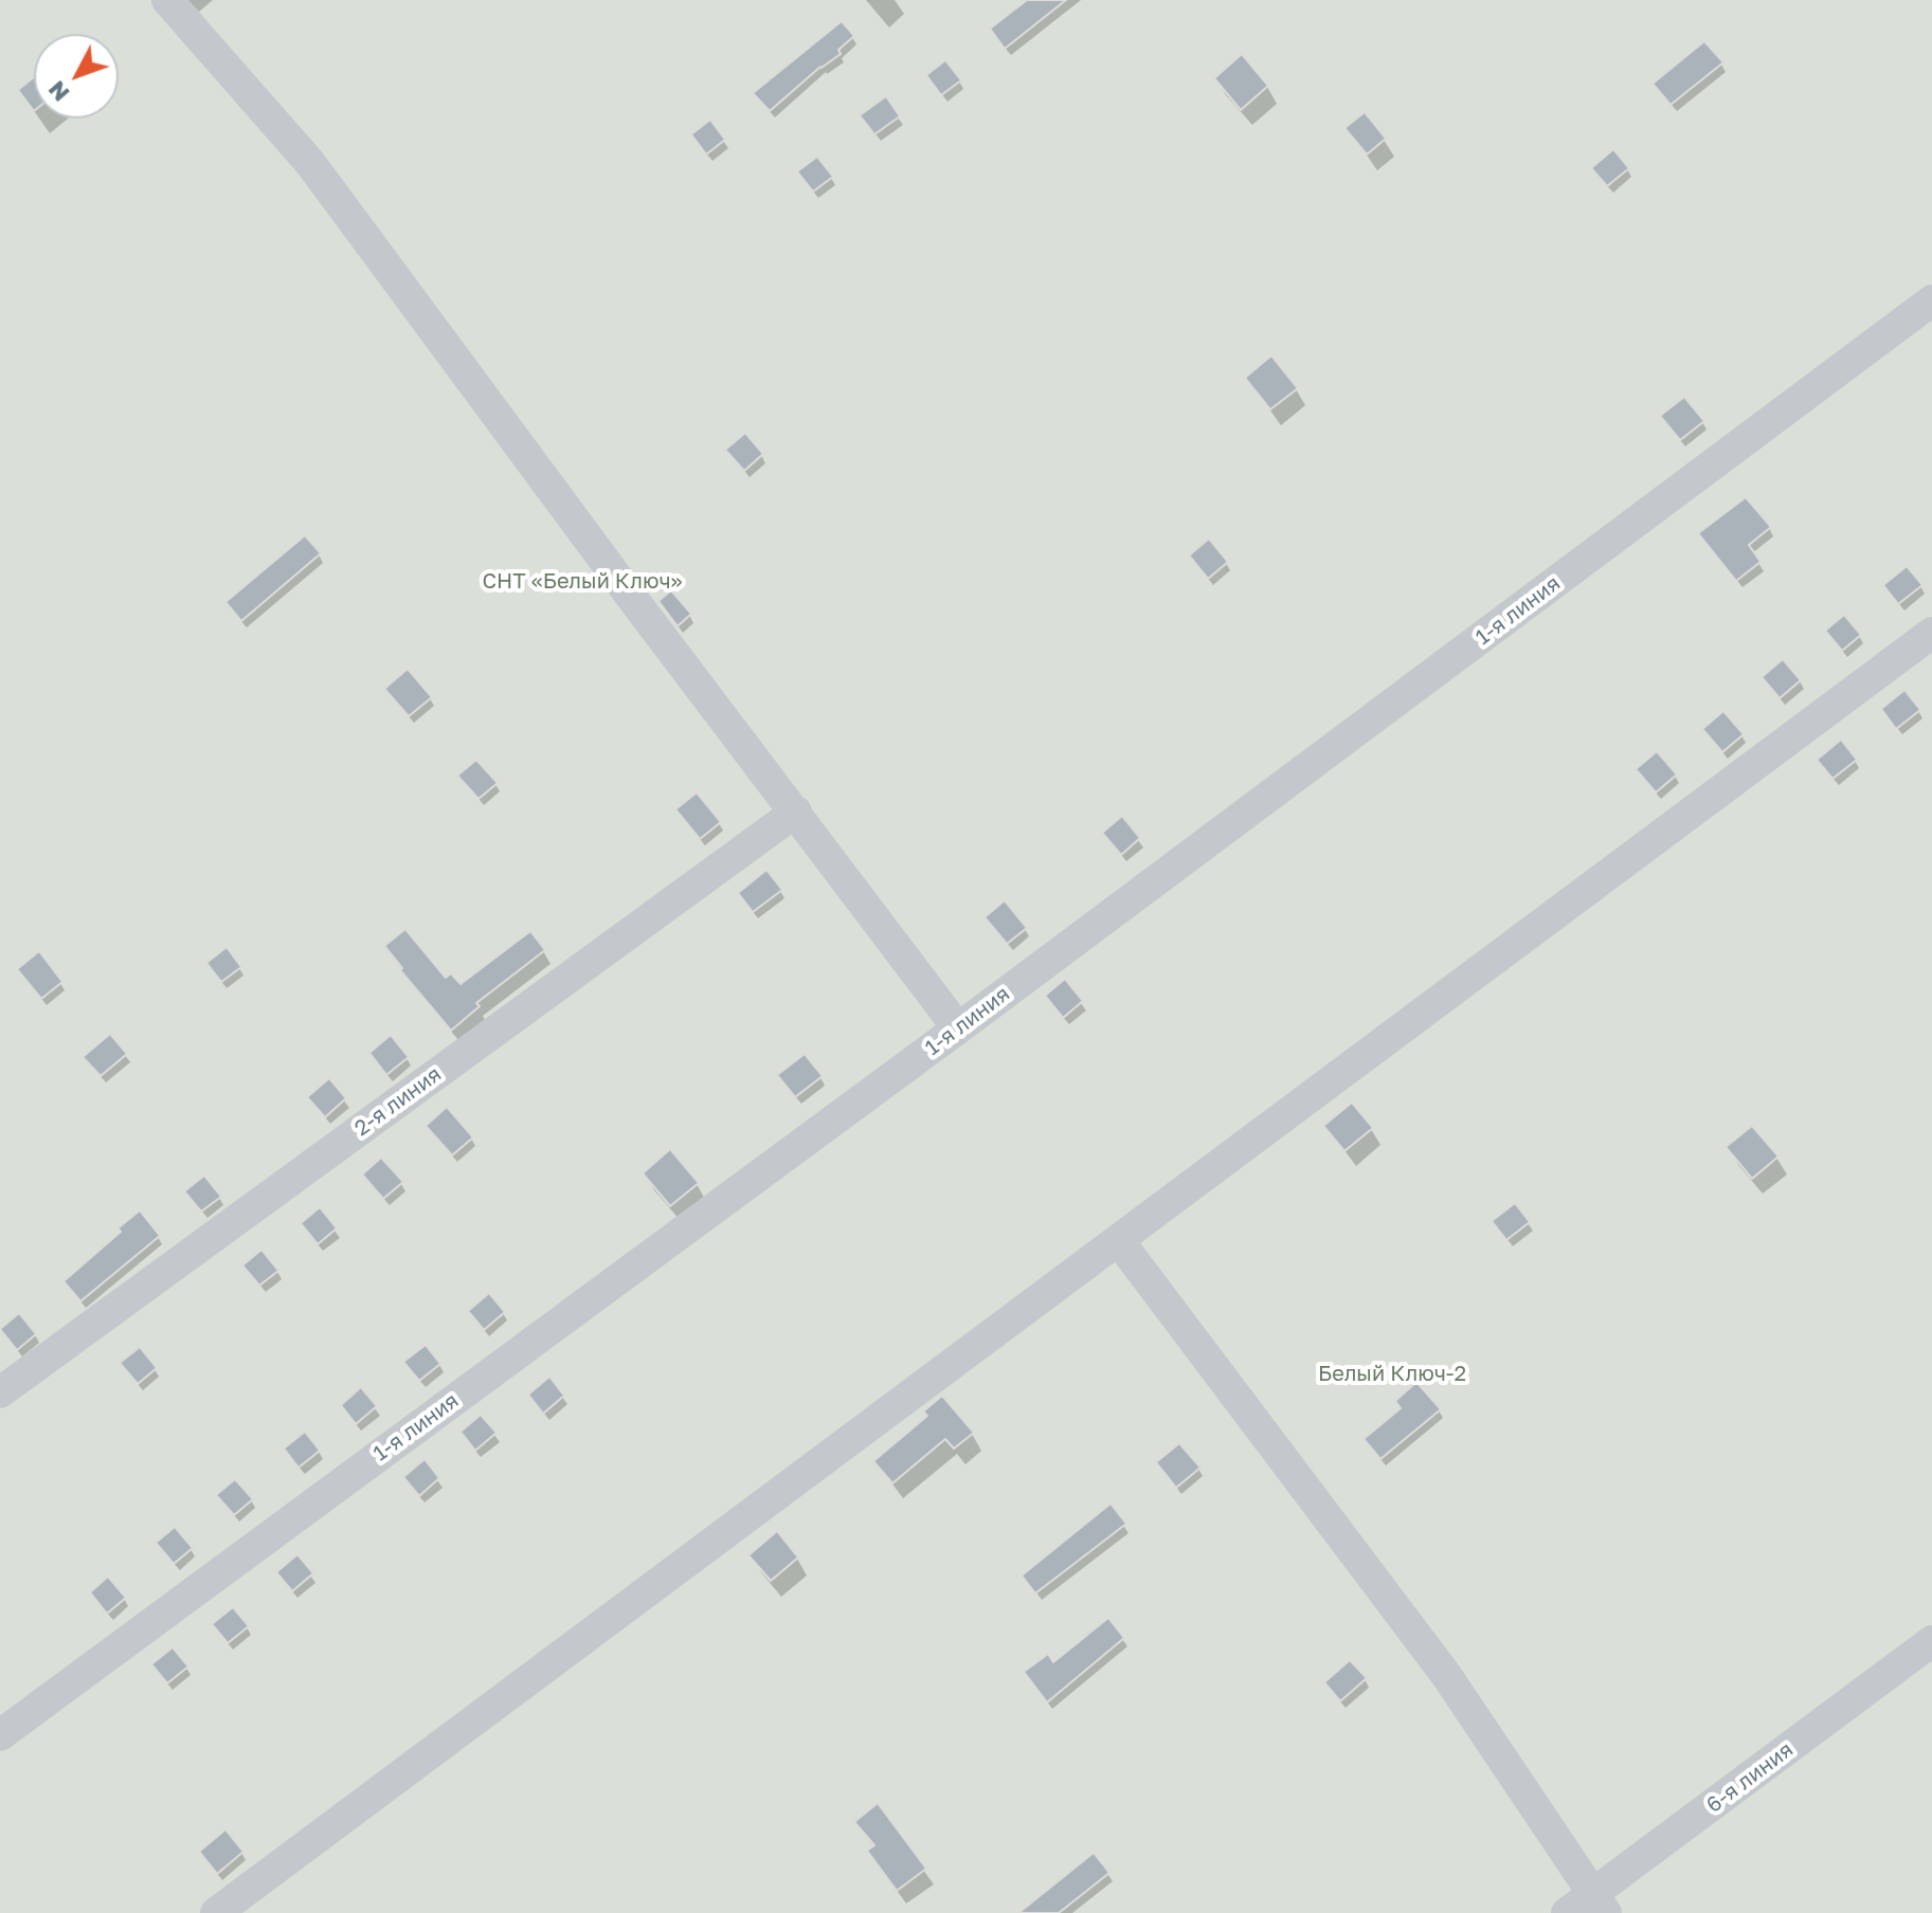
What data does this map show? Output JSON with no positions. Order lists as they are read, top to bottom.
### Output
{
  "streets": {
    "street": ["1-я линия", "2-я линия", "6-я линия"]
  },
  "parks": ["СНТ «Белый Ключ»", "Белый Ключ-2"],
  "north": "bottom left"
}
